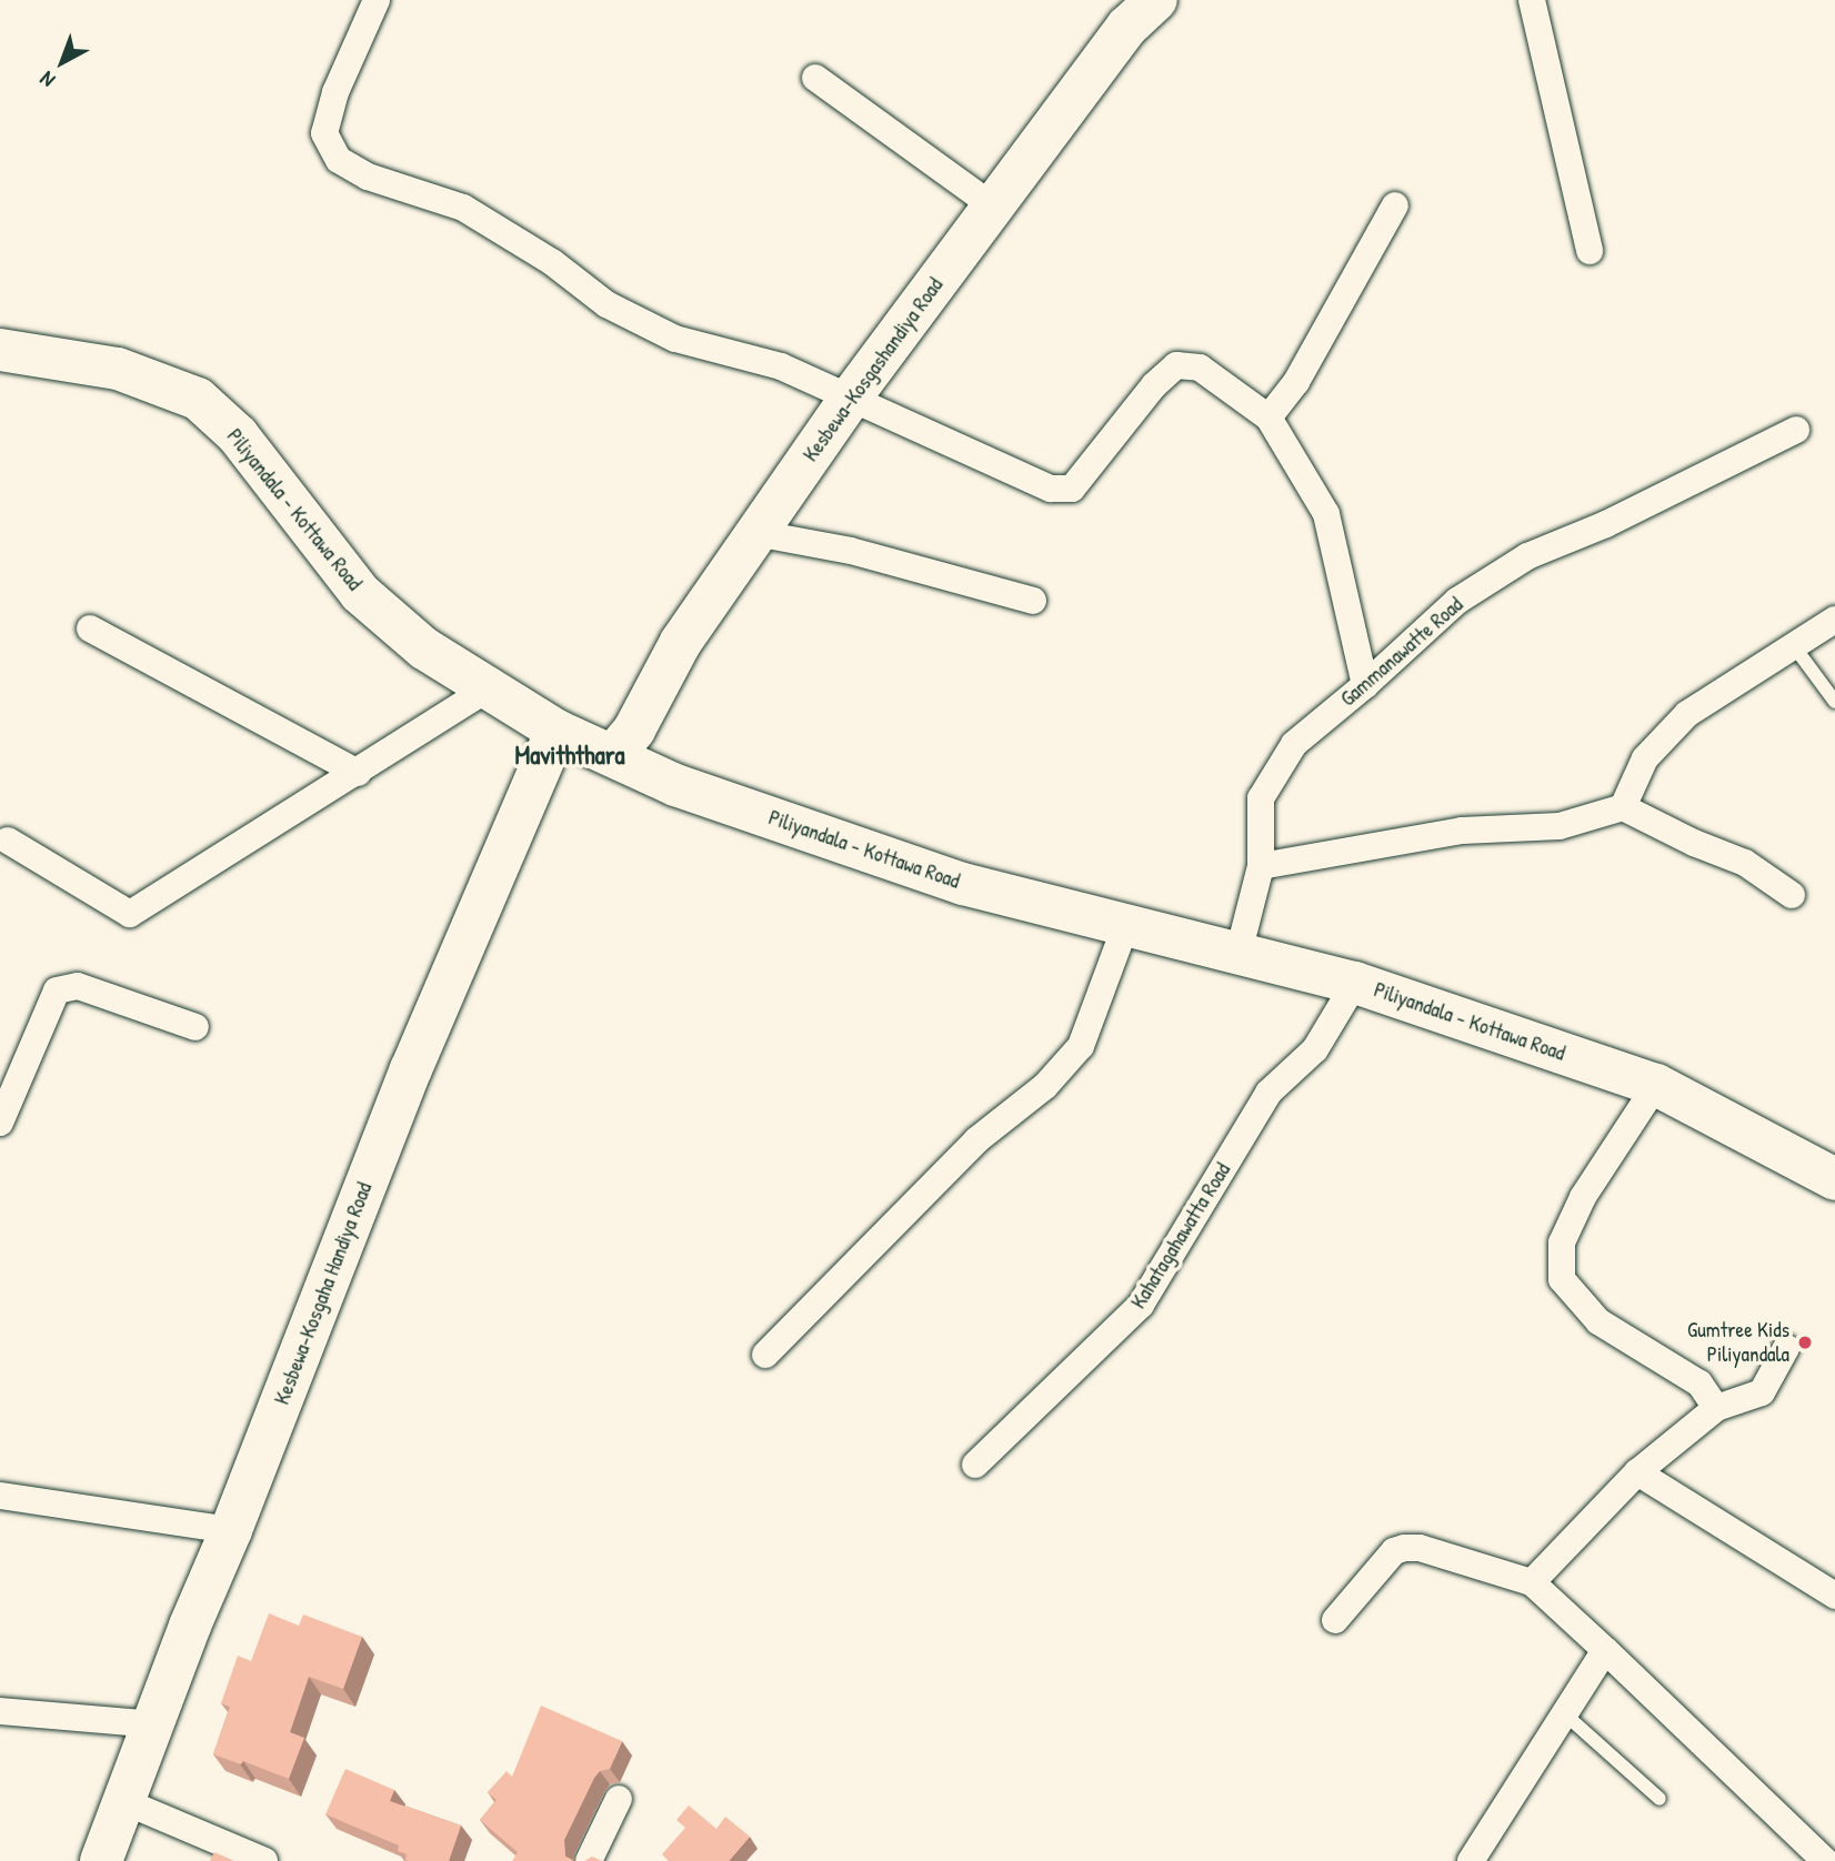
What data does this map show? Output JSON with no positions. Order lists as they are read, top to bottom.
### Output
{
  "streets": {
    "main road": ["Kesbewa-Kosgashandiya Road", "Piliyandala - Kottawa Road", "Kesbewa-Kosgaha Handiya Road"],
    "street": ["Gammanawatte Road", "Kahatagahawatta Road"]
  },
  "crossings": [
    ["Kesbewa-Kosgashandiya Road", "Piliyandala - Kottawa Road"],
    ["Piliyandala - Kottawa Road", "Gammanawatte Road"],
    ["Piliyandala - Kottawa Road", "Kahatagahawatta Road"],
    ["Piliyandala - Kottawa Road", "Kesbewa-Kosgaha Handiya Road"]
  ],
  "districts": ["Maviththara"],
  "places": ["Gumtree Kids Piliyandala"],
  "north": "bottom left"
}
